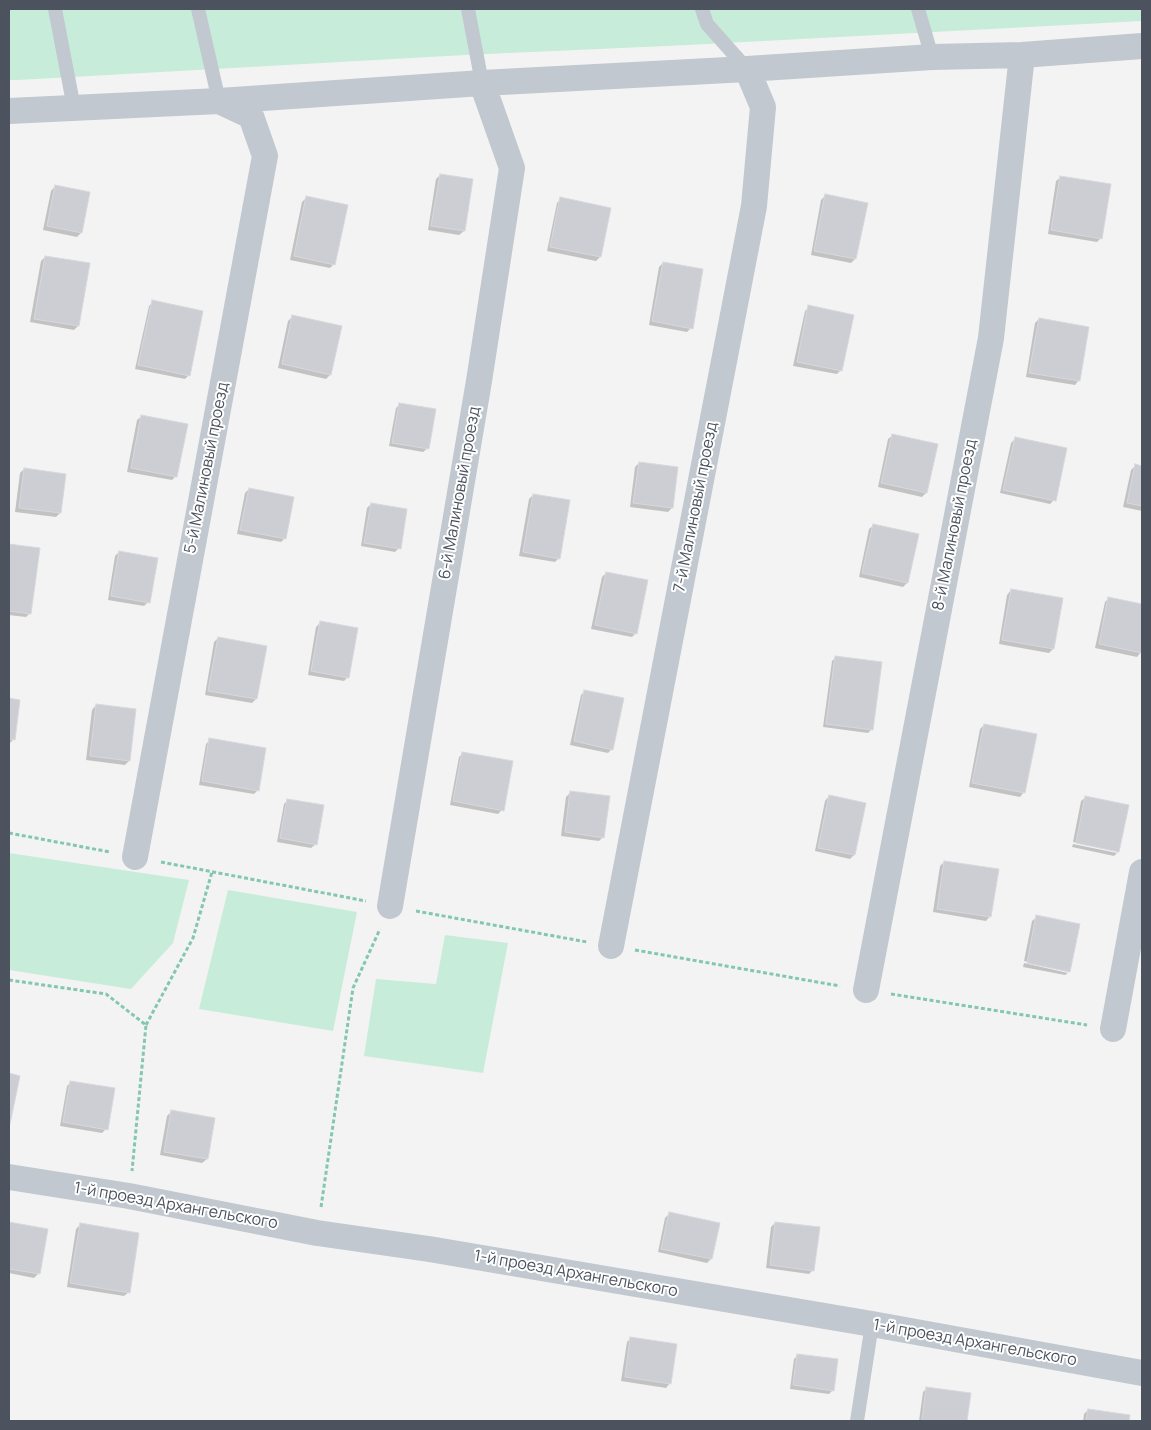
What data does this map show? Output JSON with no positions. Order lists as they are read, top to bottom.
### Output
{
  "streets": {
    "street": [
      "5-й Малиновый проезд",
      "6-й Малиновый проезд",
      "7-й Малиновый проезд",
      "8-й Малиновый проезд",
      "1-й проезд Архангельского"
    ]
  }
}
